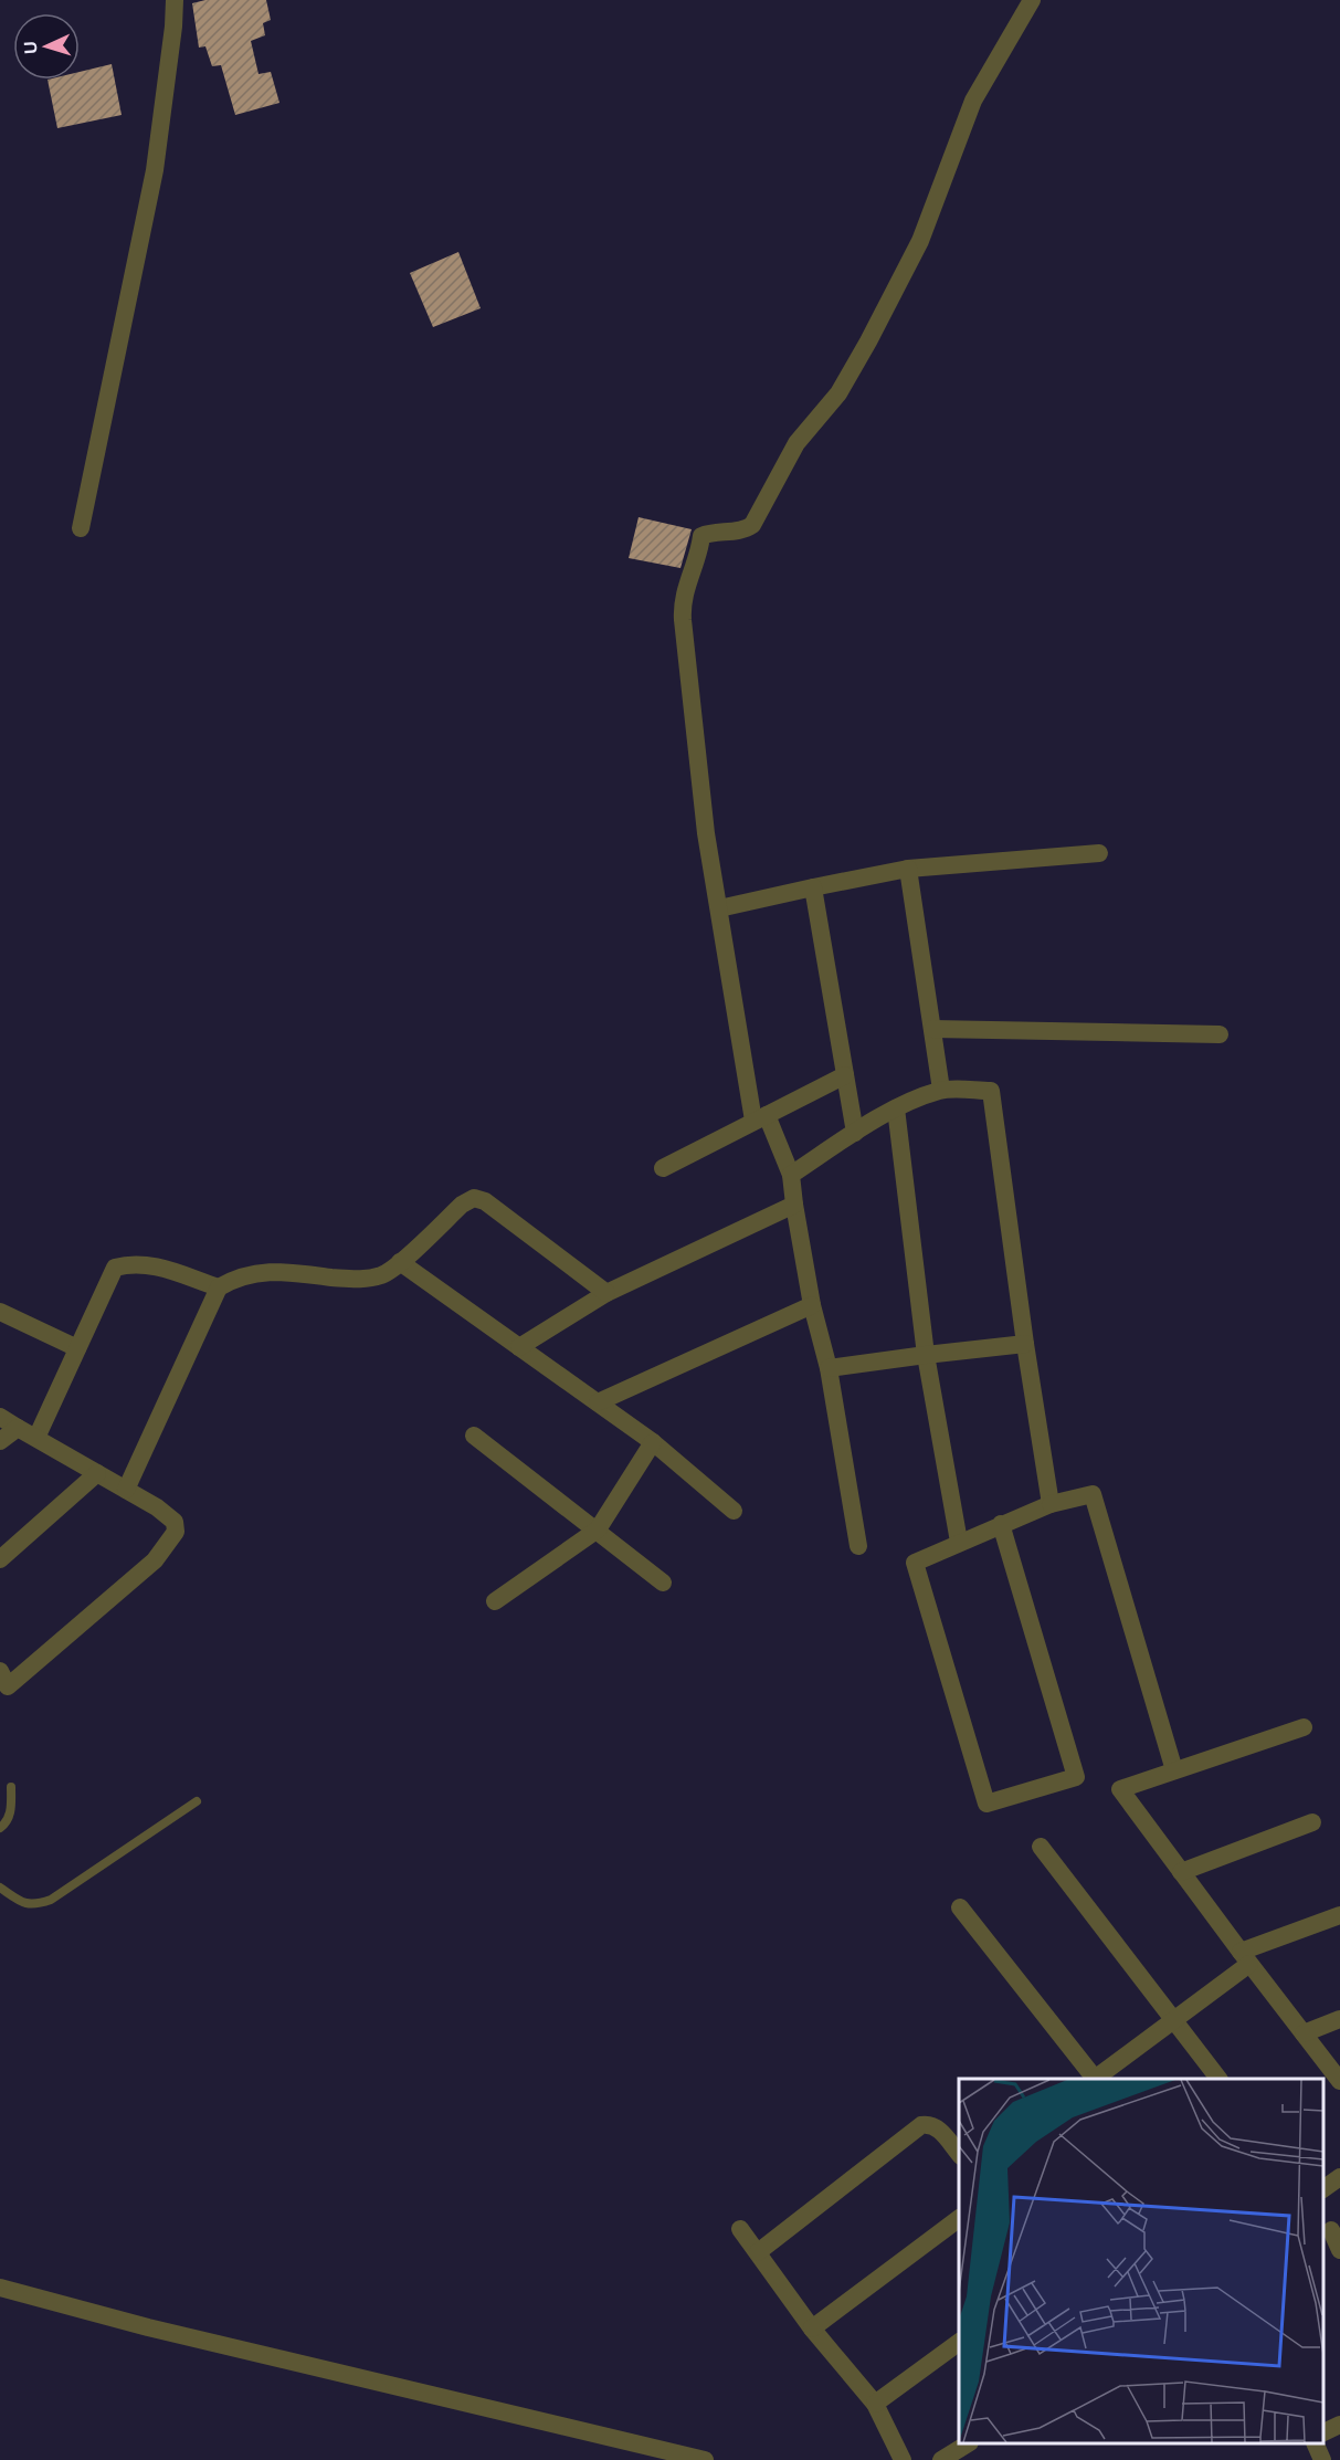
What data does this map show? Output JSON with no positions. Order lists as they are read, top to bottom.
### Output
{
  "north": "left"
}
